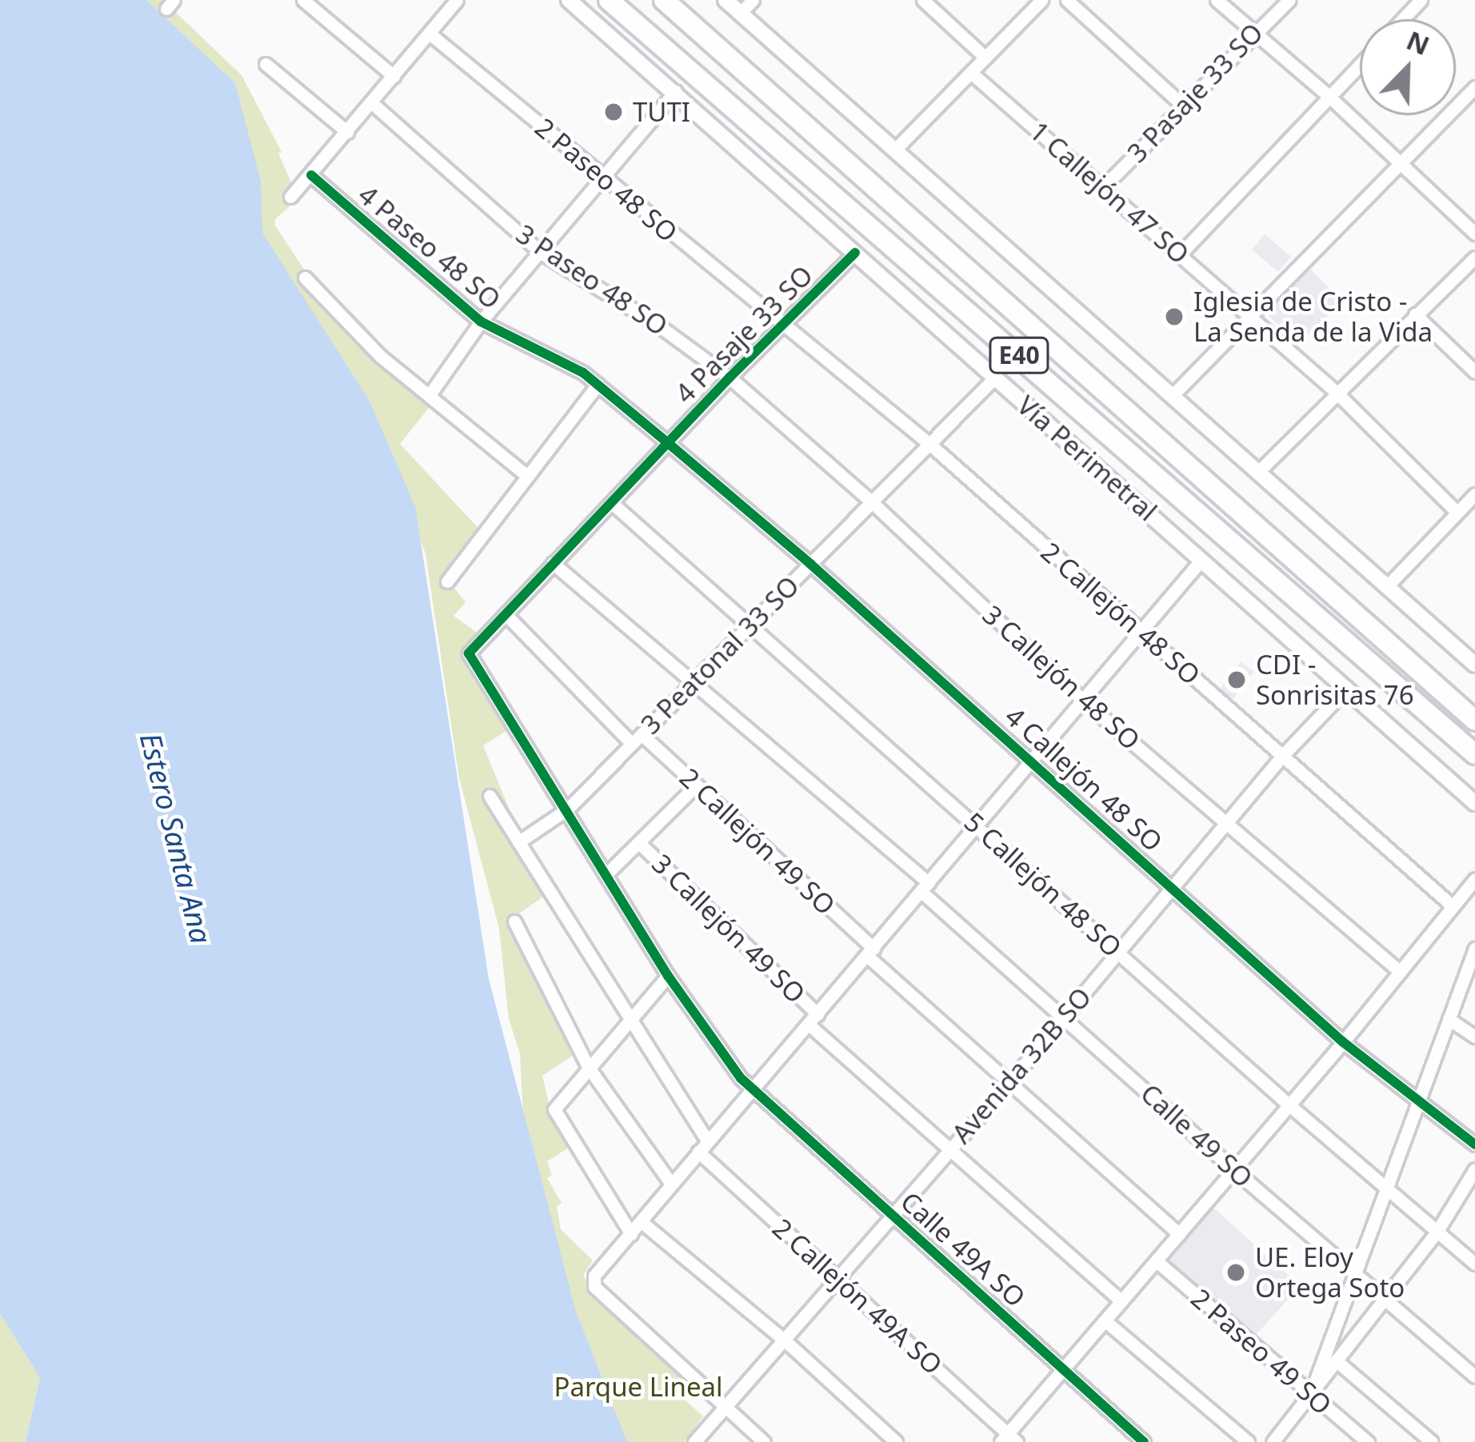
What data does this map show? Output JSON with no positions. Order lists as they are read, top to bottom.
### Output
{
  "streets": {
    "highway": ["E40", "Vía Perimetral"],
    "street": [
      "3 Pasaje 33 SO",
      "2 Paseo 48 SO",
      "1 Callejón 47 SO",
      "4 Paseo 48 SO",
      "3 Paseo 48 SO",
      "4 Pasaje 33 SO",
      "2 Callejón 48 SO",
      "3 Peatonal 33 SO",
      "3 Callejón 48 SO",
      "4 Callejón 48 SO",
      "2 Callejón 49 SO",
      "5 Callejón 48 SO",
      "3 Callejón 49 SO",
      "Avenida 32B SO",
      "Calle 49 SO",
      "Calle 49A SO",
      "2 Callejón 49A SO",
      "2 Paseo 49 SO"
    ]
  },
  "crossings": [
    ["3 Pasaje 33 SO", "1 Callejón 47 SO"],
    ["2 Paseo 48 SO", "4 Pasaje 33 SO"],
    ["2 Paseo 48 SO", "2 Callejón 48 SO"],
    ["4 Paseo 48 SO", "4 Pasaje 33 SO"],
    ["4 Paseo 48 SO", "4 Callejón 48 SO"],
    ["3 Paseo 48 SO", "4 Pasaje 33 SO"],
    ["3 Paseo 48 SO", "3 Callejón 48 SO"],
    ["4 Pasaje 33 SO", "Vía Perimetral"],
    ["4 Pasaje 33 SO", "2 Callejón 48 SO"],
    ["4 Pasaje 33 SO", "3 Peatonal 33 SO"],
    ["4 Pasaje 33 SO", "3 Callejón 48 SO"],
    ["4 Pasaje 33 SO", "4 Callejón 48 SO"],
    ["4 Pasaje 33 SO", "2 Callejón 49 SO"],
    ["4 Pasaje 33 SO", "5 Callejón 48 SO"],
    ["4 Pasaje 33 SO", "Calle 49 SO"],
    ["4 Pasaje 33 SO", "Calle 49A SO"],
    ["Vía Perimetral", "3 Peatonal 33 SO"],
    ["Vía Perimetral", "Avenida 32B SO"],
    ["2 Callejón 48 SO", "3 Peatonal 33 SO"],
    ["2 Callejón 48 SO", "Avenida 32B SO"],
    ["3 Peatonal 33 SO", "3 Callejón 48 SO"],
    ["3 Peatonal 33 SO", "4 Callejón 48 SO"],
    ["3 Peatonal 33 SO", "2 Callejón 49 SO"],
    ["3 Peatonal 33 SO", "5 Callejón 48 SO"],
    ["3 Peatonal 33 SO", "Calle 49 SO"],
    ["3 Peatonal 33 SO", "Calle 49A SO"],
    ["3 Callejón 48 SO", "Avenida 32B SO"],
    ["4 Callejón 48 SO", "Avenida 32B SO"],
    ["5 Callejón 48 SO", "Avenida 32B SO"],
    ["Avenida 32B SO", "Calle 49 SO"],
    ["Avenida 32B SO", "Calle 49A SO"],
    ["Avenida 32B SO", "2 Callejón 49A SO"]
  ],
  "water": ["Estero Santa Ana"],
  "parks": ["Parque Lineal"],
  "places": [
    "TUTI",
    "Iglesia de Cristo - La Senda de la Vida",
    "CDI - Sonrisitas 76",
    "UE. Eloy Ortega Soto"
  ],
  "north": "top right"
}
